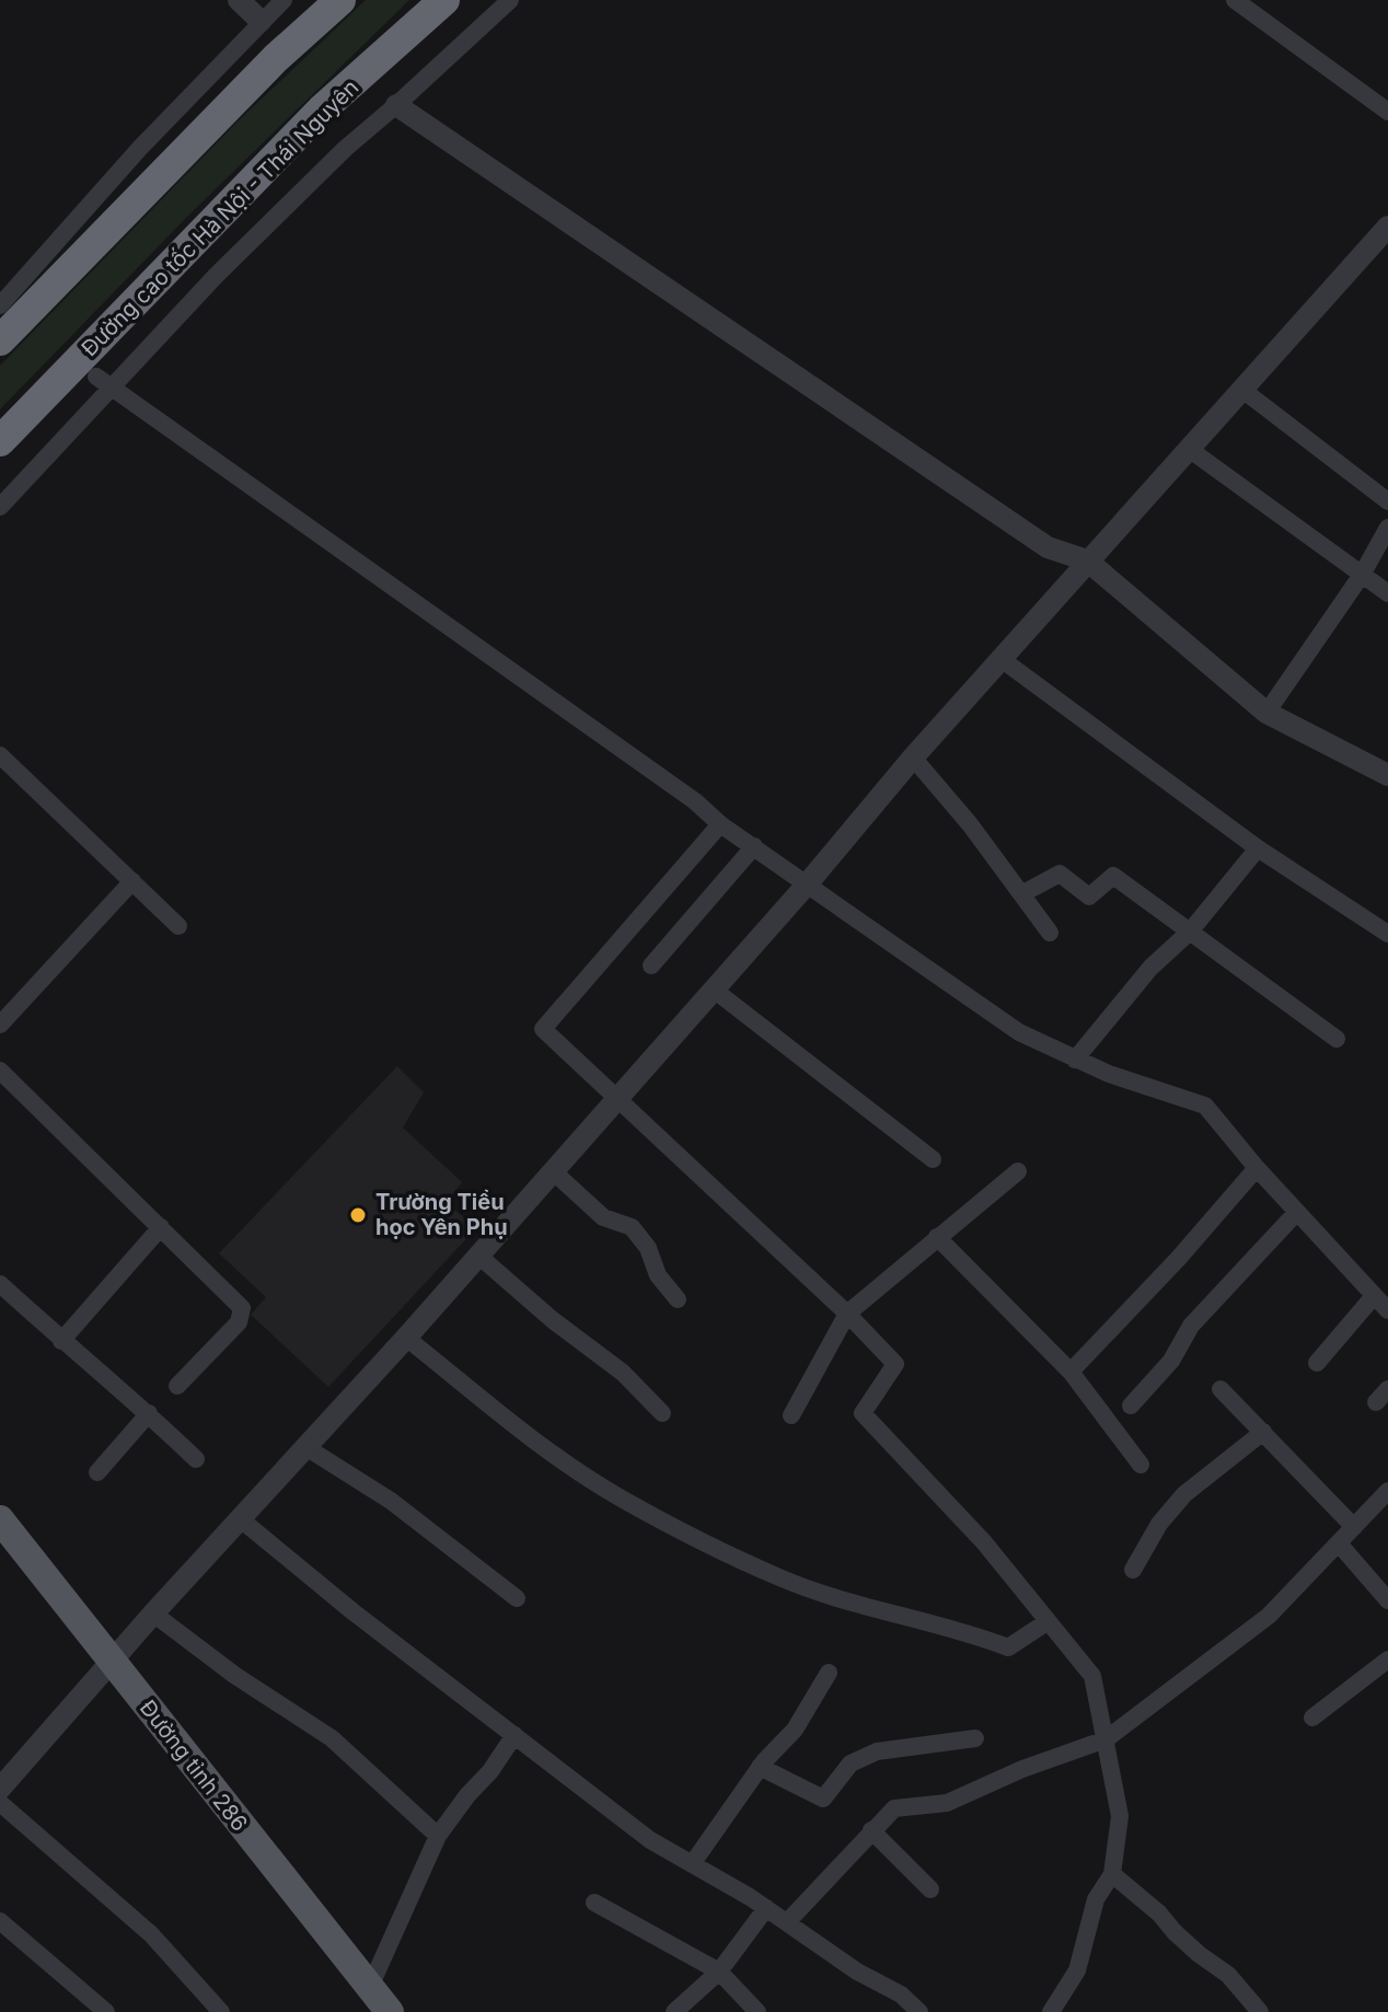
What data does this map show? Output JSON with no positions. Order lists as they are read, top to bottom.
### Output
{
  "streets": {
    "highway": ["Đường cao tốc Hà Nội - Thái Nguyên"],
    "main road": ["Đường tỉnh 286"]
  },
  "places": ["Trường Tiểu học Yên Phụ"]
}
